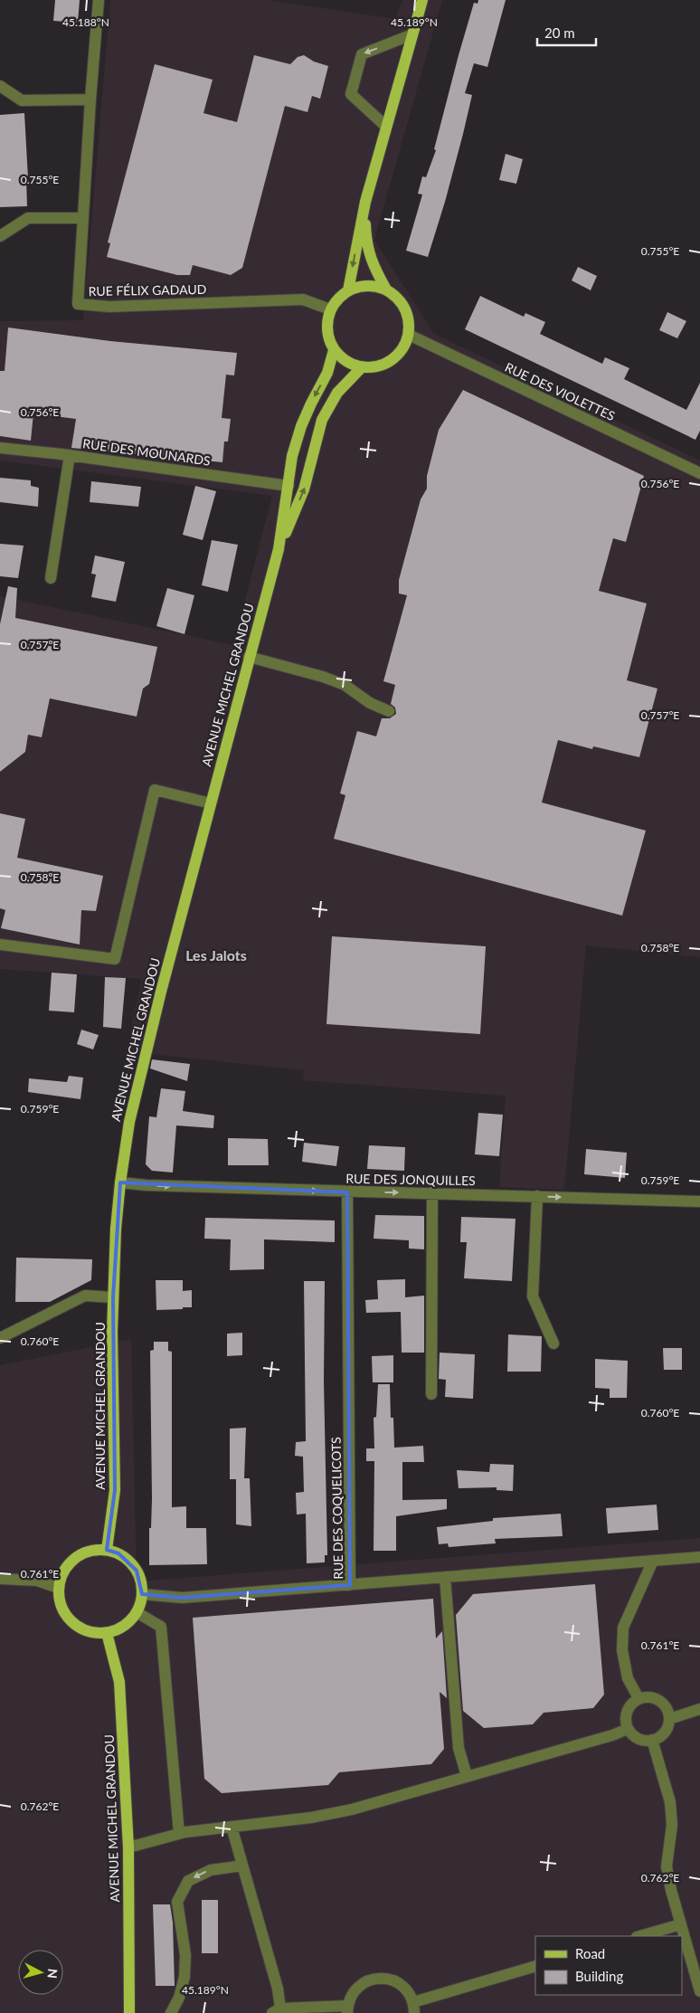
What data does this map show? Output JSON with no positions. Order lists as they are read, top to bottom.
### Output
{
  "streets": {
    "main road": ["AVENUE MICHEL GRANDOU"],
    "street": [
      "RUE FÉLIX GADAUD",
      "RUE DES VIOLETTES",
      "RUE DES MOUNARDS",
      "RUE DES JONQUILLES",
      "RUE DES COQUELICOTS"
    ]
  },
  "crossings": [
    ["RUE FÉLIX GADAUD", "RUE DES VIOLETTES"],
    ["RUE FÉLIX GADAUD", "AVENUE MICHEL GRANDOU"],
    ["RUE DES VIOLETTES", "AVENUE MICHEL GRANDOU"],
    ["RUE DES MOUNARDS", "AVENUE MICHEL GRANDOU"],
    ["AVENUE MICHEL GRANDOU", "RUE DES JONQUILLES"],
    ["RUE DES JONQUILLES", "RUE DES COQUELICOTS"]
  ],
  "one_way": ["RUE DES JONQUILLES"],
  "districts": ["Les Jalots"],
  "legend": ["Road", "Building"],
  "scale_bar": "20 m",
  "north": "right",
  "coordinates": [
    "45.188°N",
    "45.189°N",
    "0.755°E",
    "0.756°E",
    "0.757°E",
    "0.758°E",
    "0.759°E",
    "0.760°E",
    "0.761°E",
    "0.762°E"
  ]
}
